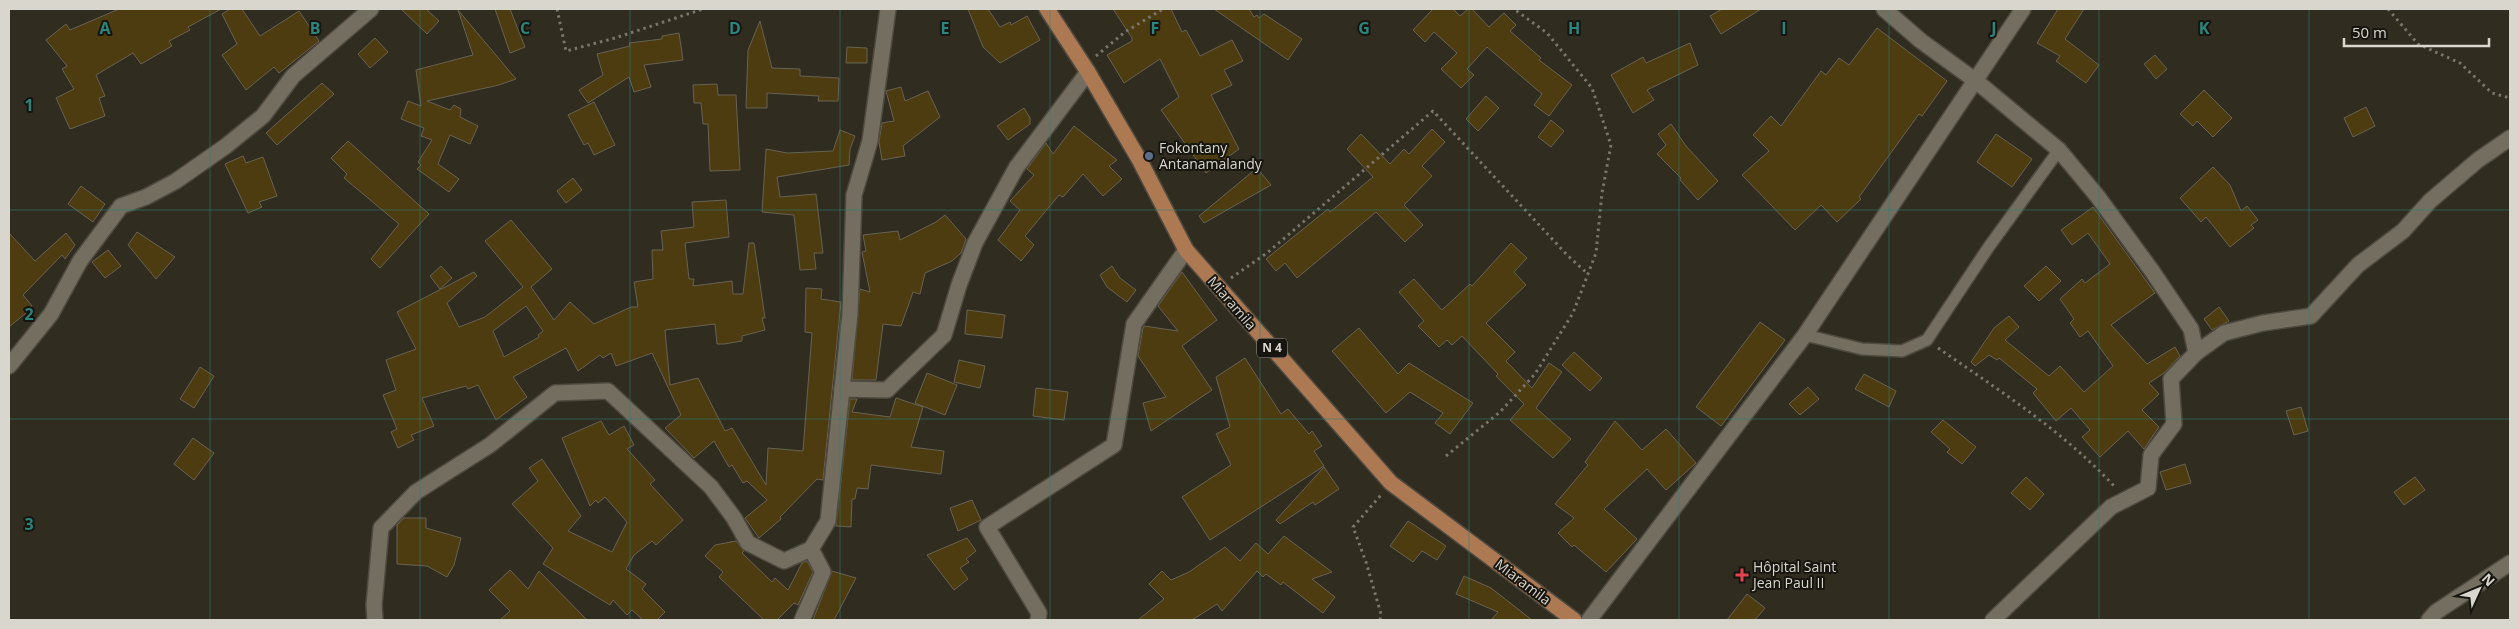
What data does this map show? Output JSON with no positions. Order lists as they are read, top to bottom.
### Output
{
  "streets": {
    "main road": ["Miaramila", "N 4"]
  },
  "places": {
    "other": ["Fokontany Antanamalandy"],
    "health": ["Hôpital Saint Jean Paul II"]
  },
  "scale_bar": "50 m",
  "north": "top right",
  "grid": {
    "columns": [
      "A",
      "B",
      "C",
      "D",
      "E",
      "F",
      "G",
      "H",
      "I",
      "J",
      "K"
    ],
    "rows": ["1", "2", "3"]
  }
}
